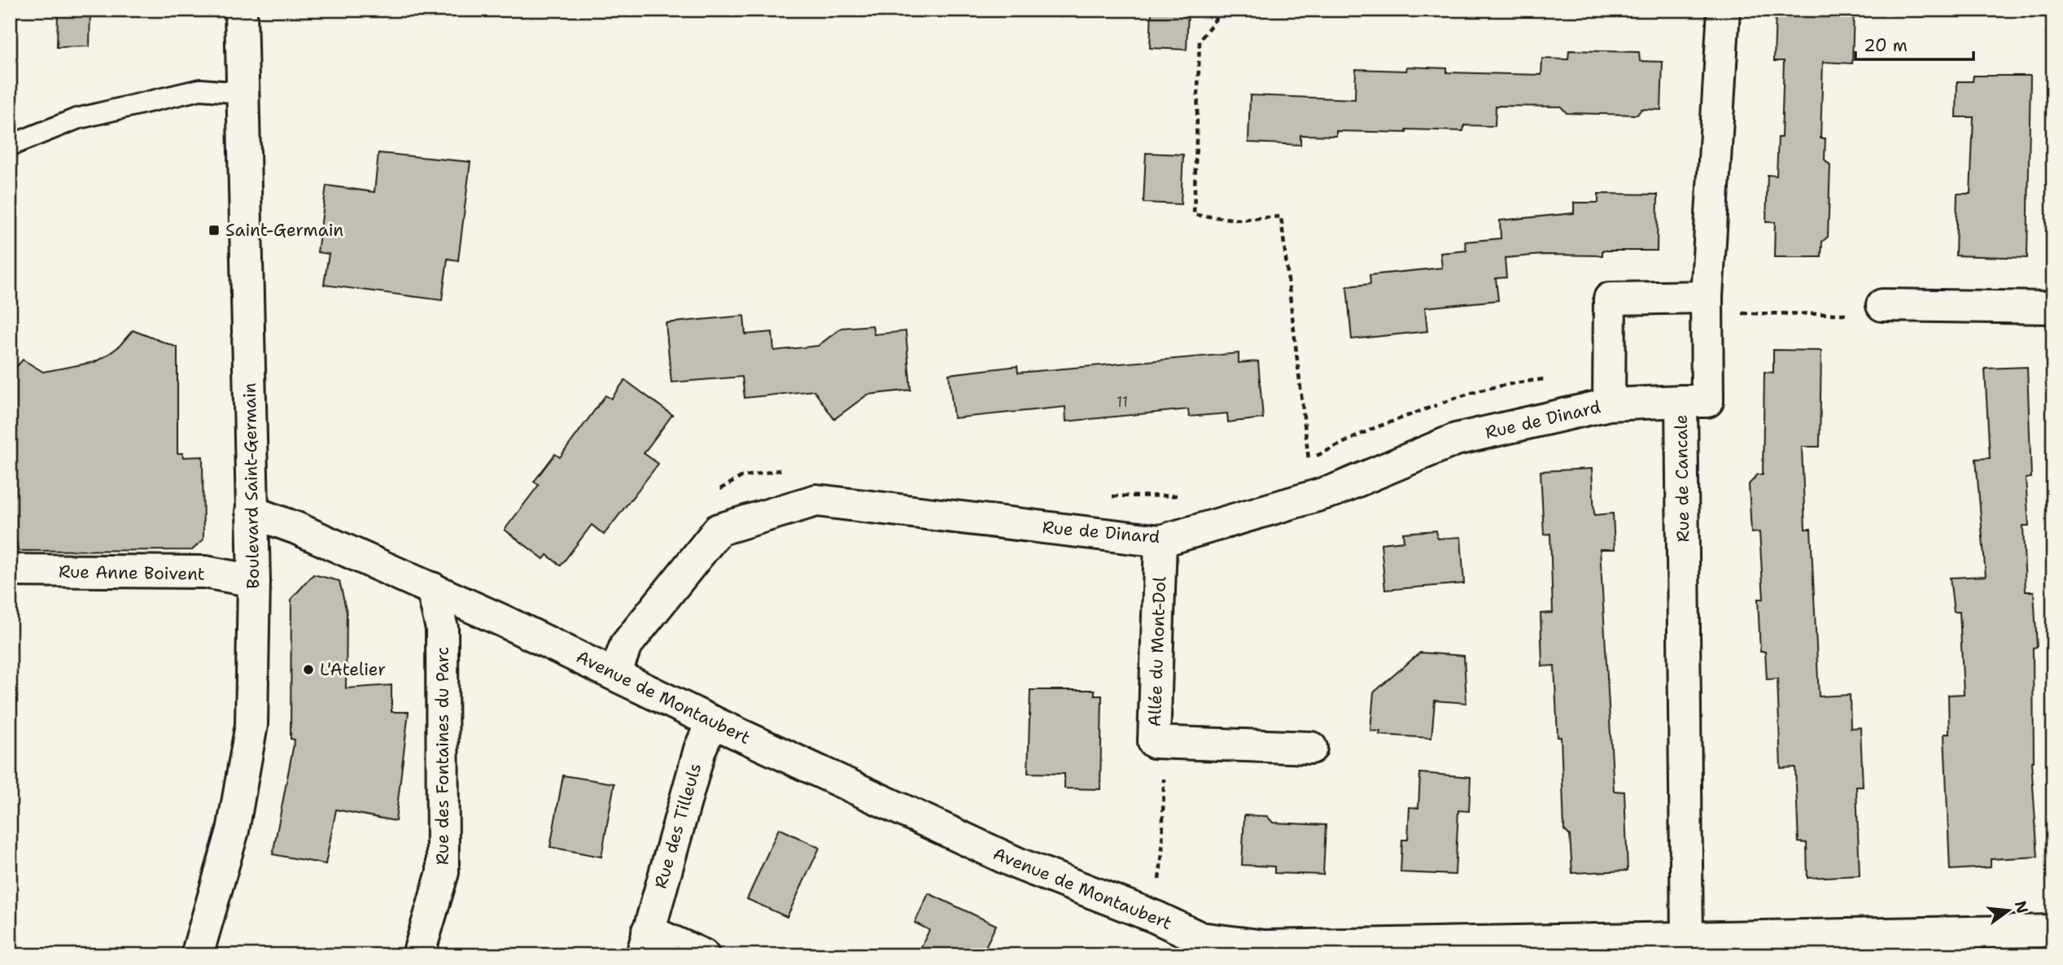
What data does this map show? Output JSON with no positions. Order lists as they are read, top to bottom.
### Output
{
  "streets": {
    "street": [
      "Rue de Dinard",
      "Rue de Cancale",
      "Boulevard Saint-Germain",
      "Rue Anne Boivent",
      "Allée du Mont-Dol",
      "Avenue de Montaubert",
      "Rue des Fontaines du Parc",
      "Rue des Tilleuls"
    ]
  },
  "crossings": [
    ["Rue de Dinard", "Rue de Cancale"],
    ["Rue de Dinard", "Allée du Mont-Dol"],
    ["Rue de Dinard", "Avenue de Montaubert"],
    ["Rue de Cancale", "Avenue de Montaubert"],
    ["Boulevard Saint-Germain", "Rue Anne Boivent"],
    ["Boulevard Saint-Germain", "Avenue de Montaubert"],
    ["Avenue de Montaubert", "Rue des Fontaines du Parc"],
    ["Avenue de Montaubert", "Rue des Tilleuls"]
  ],
  "places": {
    "transit": ["Saint-Germain"],
    "other": ["L'Atelier"]
  },
  "house_numbers": ["11"],
  "scale_bar": "20 m",
  "north": "right"
}
